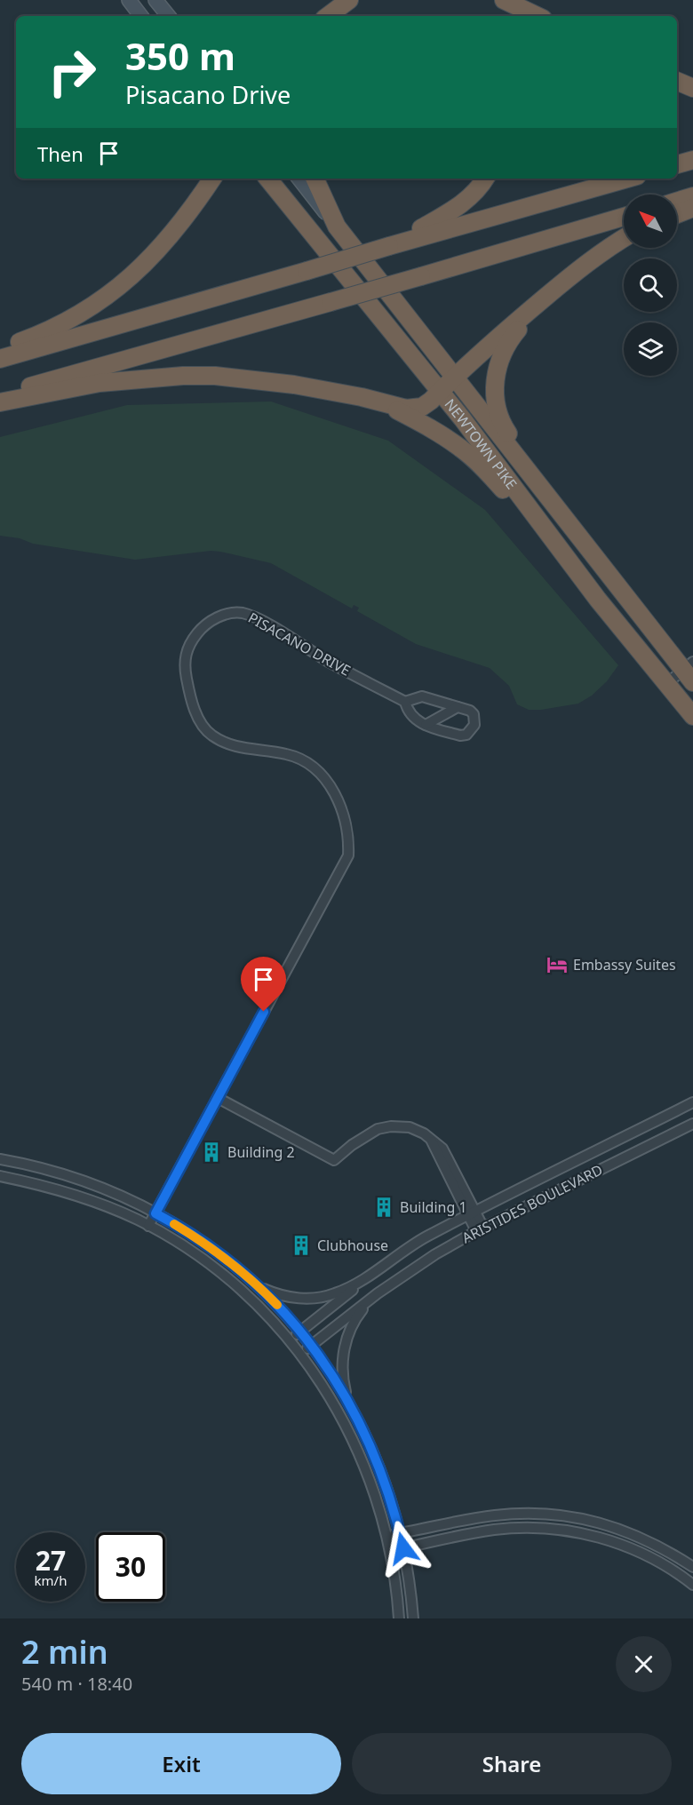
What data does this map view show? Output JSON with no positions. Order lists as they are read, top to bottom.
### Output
{
  "streets": {
    "highway": ["NEWTOWN PIKE"],
    "street": ["PISACANO DRIVE", "ARISTIDES BOULEVARD"]
  },
  "places": {
    "hotel": ["Embassy Suites"],
    "building": ["Building 2", "Building 1", "Clubhouse"]
  },
  "north": "top left",
  "page": {
    "turn": ["350 m", "Pisacano Drive"],
    "then": "Then",
    "speed": "27 km/h",
    "limit": "30",
    "heading": ["2 min", "540 m · 18:40"],
    "buttons": ["Exit", "Share"]
  }
}
